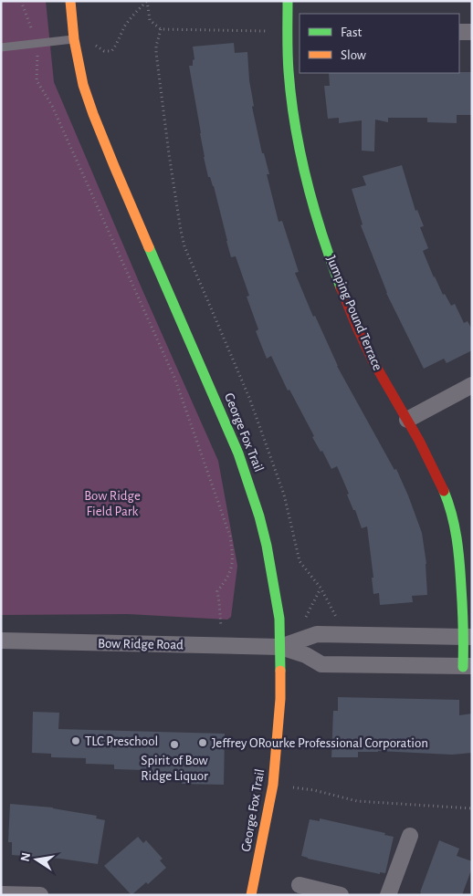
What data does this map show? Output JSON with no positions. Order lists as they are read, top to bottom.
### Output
{
  "streets": {
    "street": ["Jumping Pound Terrace", "George Fox Trail", "Bow Ridge Road"]
  },
  "crossings": [
    ["Jumping Pound Terrace", "George Fox Trail"],
    ["Jumping Pound Terrace", "Bow Ridge Road"],
    ["George Fox Trail", "Bow Ridge Road"]
  ],
  "parks": ["Bow Ridge Field Park"],
  "places": ["TLC Preschool", "Jeffrey ORourke Professional Corporation", "Spirit of Bow Ridge Liquor"],
  "legend": ["Fast", "Slow"],
  "north": "left"
}
